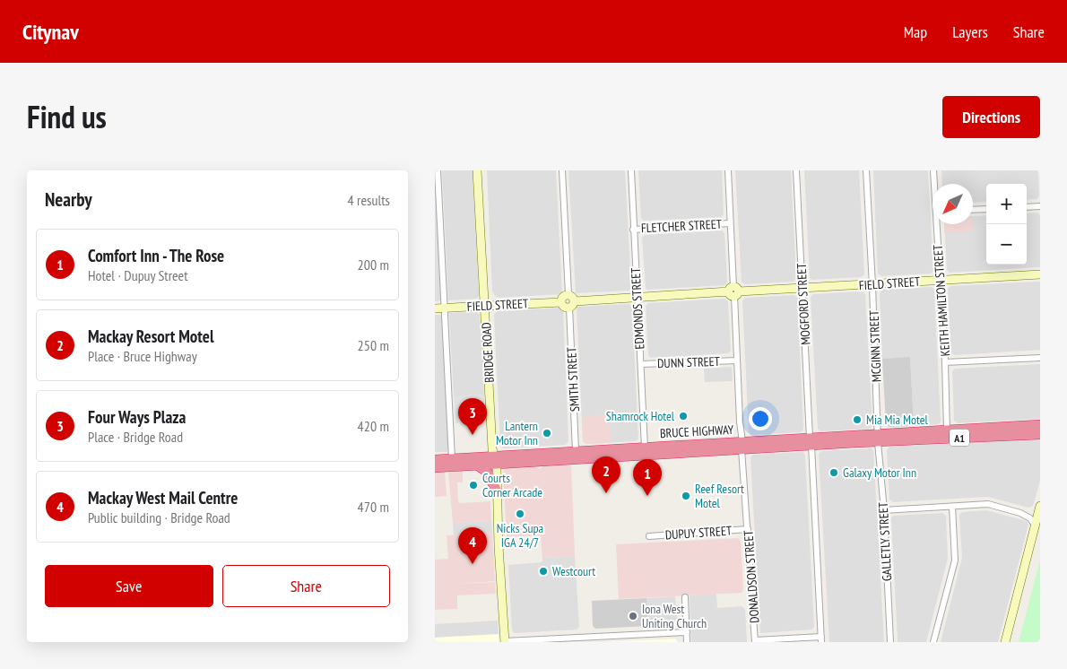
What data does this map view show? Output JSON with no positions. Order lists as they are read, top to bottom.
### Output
{
  "streets": {
    "highway": ["BRUCE HIGHWAY", "A1"],
    "street": [
      "FLETCHER STREET",
      "FIELD STREET",
      "KEITH HAMILTON STREET",
      "MOGFORD STREET",
      "EDMONDS STREET",
      "MCGINN STREET",
      "BRIDGE ROAD",
      "DUNN STREET",
      "SMITH STREET",
      "DUPUY STREET",
      "GALLETLY STREET",
      "DONALDSON STREET"
    ]
  },
  "crossings": [
    ["FLETCHER STREET", "EDMONDS STREET"],
    ["FLETCHER STREET", "DONALDSON STREET"],
    ["FIELD STREET", "KEITH HAMILTON STREET"],
    ["FIELD STREET", "MOGFORD STREET"],
    ["FIELD STREET", "EDMONDS STREET"],
    ["FIELD STREET", "MCGINN STREET"],
    ["FIELD STREET", "BRIDGE ROAD"],
    ["FIELD STREET", "SMITH STREET"],
    ["FIELD STREET", "DONALDSON STREET"],
    ["KEITH HAMILTON STREET", "BRUCE HIGHWAY"],
    ["MOGFORD STREET", "BRUCE HIGHWAY"],
    ["EDMONDS STREET", "DUNN STREET"],
    ["EDMONDS STREET", "BRUCE HIGHWAY"],
    ["MCGINN STREET", "BRUCE HIGHWAY"],
    ["MCGINN STREET", "GALLETLY STREET"],
    ["BRIDGE ROAD", "BRUCE HIGHWAY"],
    ["DUNN STREET", "DONALDSON STREET"],
    ["SMITH STREET", "BRUCE HIGHWAY"],
    ["BRUCE HIGHWAY", "GALLETLY STREET"],
    ["BRUCE HIGHWAY", "DONALDSON STREET"],
    ["DUPUY STREET", "DONALDSON STREET"]
  ],
  "places": [
    "Shamrock Hotel",
    "Mia Mia Motel",
    "Lantern Motor Inn",
    "Galaxy Motor Inn",
    "Courts Corner Arcade",
    "Reef Resort Motel",
    "Nicks Supa IGA 24/7",
    "Westcourt",
    "Iona West Uniting Church"
  ],
  "north": "bottom left",
  "page": {
    "header": "Citynav",
    "nav": ["Map", "Layers", "Share"],
    "title": "Find us",
    "buttons": [
      "Directions",
      ["Save", "Share"]
    ],
    "heading": ["Nearby", "4 results"],
    "map_buttons": ["+", "−"],
    "list": [
      {
        "mark": "1",
        "name": "Comfort Inn - The Rose",
        "note": "Hotel · Dupuy Street",
        "value": "200 m"
      },
      {
        "mark": "2",
        "name": "Mackay Resort Motel",
        "note": "Place · Bruce Highway",
        "value": "250 m"
      },
      {
        "mark": "3",
        "name": "Four Ways Plaza",
        "note": "Place · Bridge Road",
        "value": "420 m"
      },
      {
        "mark": "4",
        "name": "Mackay West Mail Centre",
        "note": "Public building · Bridge Road",
        "value": "470 m"
      }
    ],
    "pins": [
      "3",
      "2",
      "1",
      "4"
    ]
  }
}
